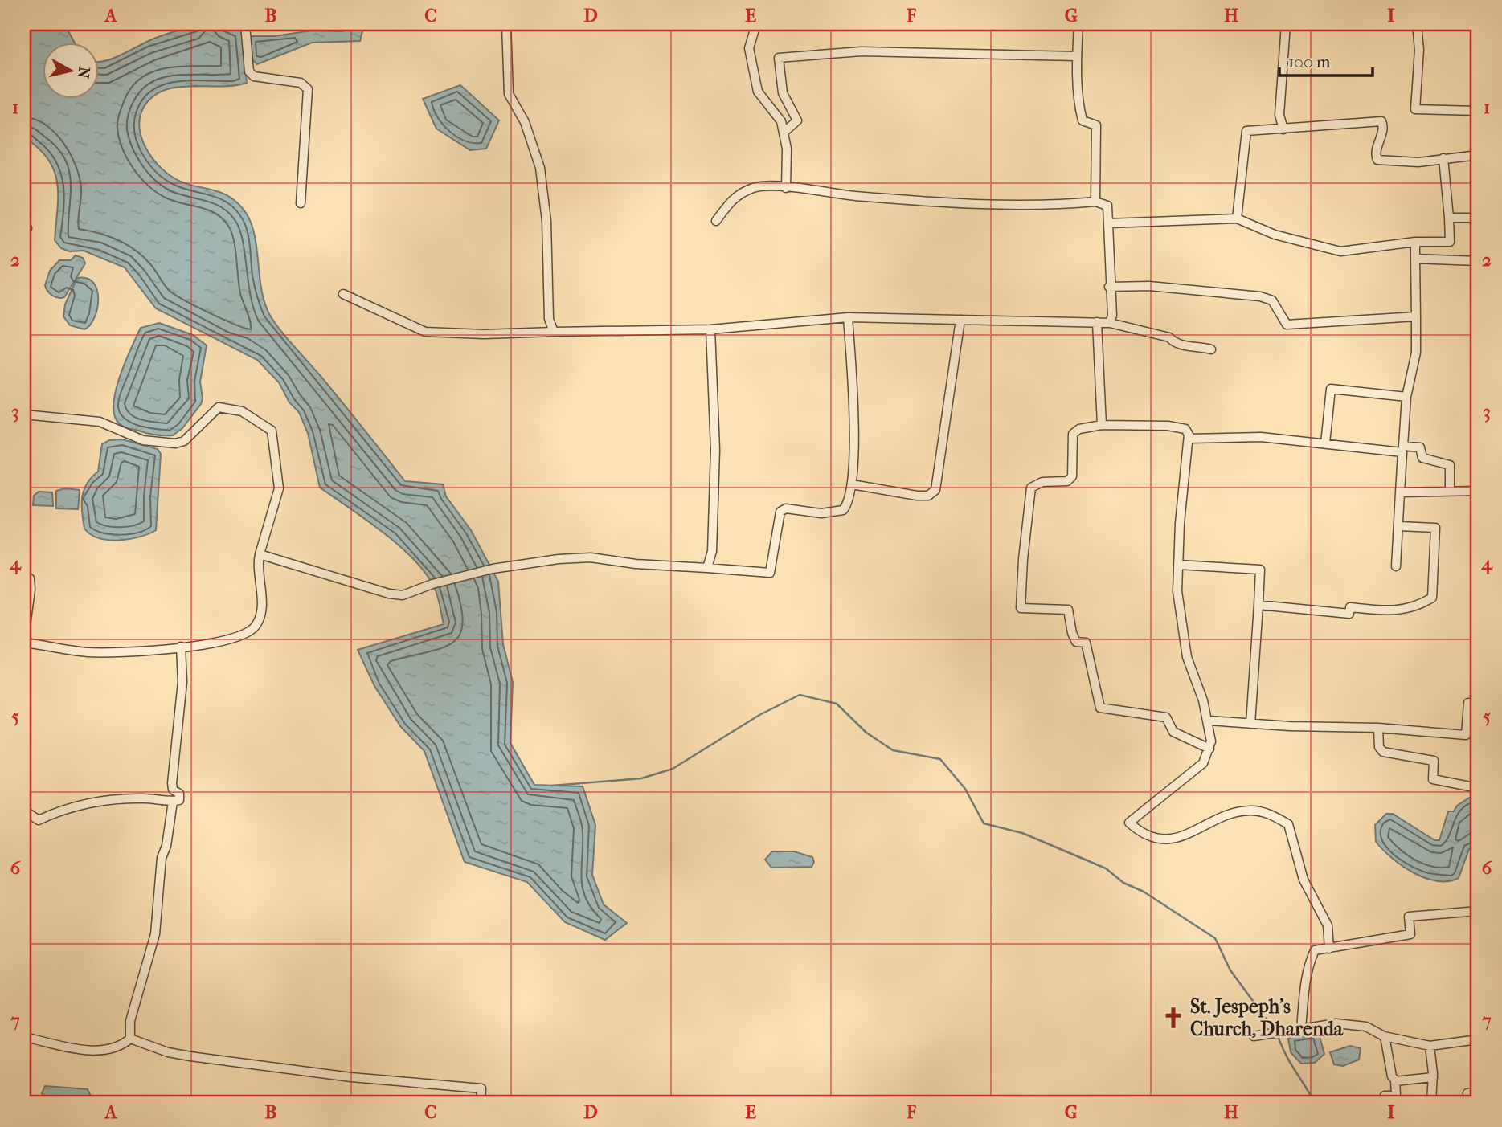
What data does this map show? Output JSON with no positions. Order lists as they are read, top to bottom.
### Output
{
  "places": {
    "church": ["St. Jespeph's Church, Dharenda"]
  },
  "scale_bar": "100 m",
  "north": "right",
  "grid": {
    "columns": [
      "A",
      "B",
      "C",
      "D",
      "E",
      "F",
      "G",
      "H",
      "I"
    ],
    "rows": [
      "1",
      "2",
      "3",
      "4",
      "5",
      "6",
      "7"
    ]
  }
}
